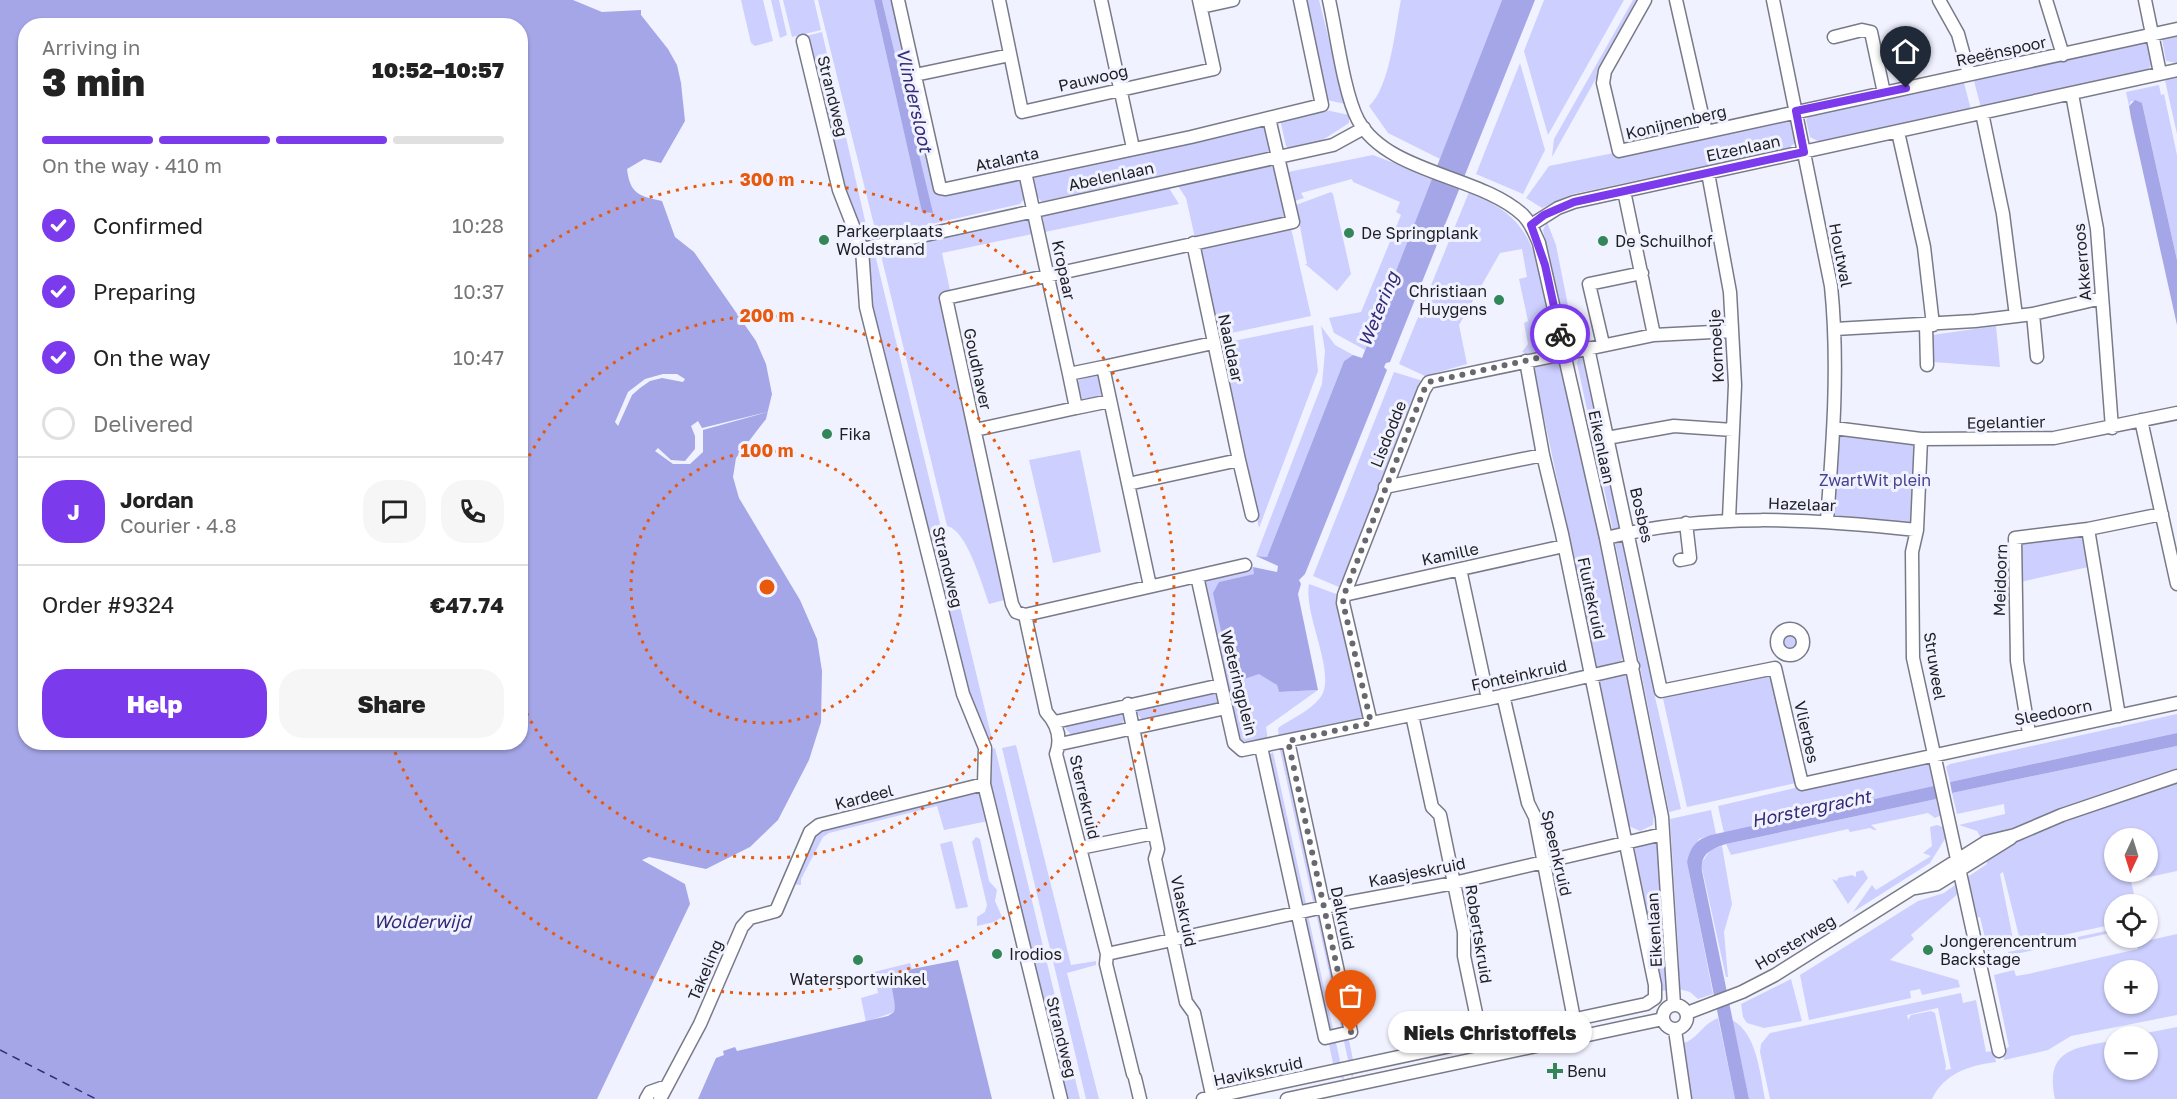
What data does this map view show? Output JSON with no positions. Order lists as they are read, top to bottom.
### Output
{
  "streets": {
    "street": [
      "Reeënspoor",
      "Pauwoog",
      "Strandweg",
      "Konijnenberg",
      "Elzenlaan",
      "Atalanta",
      "Abelenlaan",
      "Houtwal",
      "Akkerroos",
      "Kropaar",
      "Kornoelje",
      "Naaldaar",
      "Goudhaver",
      "Egelantier",
      "Lisdodde",
      "Eikenlaan",
      "Hazelaar",
      "Bosbes",
      "Kamille",
      "Meidoorn",
      "Fluitekruid",
      "Struweel",
      "Fonteinkruid",
      "Weteringplein",
      "Sleedoorn",
      "Vlierbes",
      "Kardeel",
      "Sterrekruid",
      "Speenkruid",
      "Kaasjeskruid",
      "Vlaskruid",
      "Dalkruid",
      "Robertskruid",
      "Horsterweg",
      "Takeling",
      "Havikskruid"
    ]
  },
  "crossings": [
    ["Reeënspoor", "Konijnenberg"],
    ["Reeënspoor", "Houtwal"],
    ["Strandweg", "Abelenlaan"],
    ["Strandweg", "Kardeel"],
    ["Konijnenberg", "Houtwal"],
    ["Elzenlaan", "Houtwal"],
    ["Elzenlaan", "Akkerroos"],
    ["Elzenlaan", "Kornoelje"],
    ["Elzenlaan", "Eikenlaan"],
    ["Atalanta", "Kropaar"],
    ["Abelenlaan", "Kropaar"],
    ["Abelenlaan", "Goudhaver"],
    ["Abelenlaan", "Eikenlaan"],
    ["Houtwal", "Egelantier"],
    ["Houtwal", "Hazelaar"],
    ["Akkerroos", "Egelantier"],
    ["Kropaar", "Goudhaver"],
    ["Kornoelje", "Lisdodde"],
    ["Kornoelje", "Hazelaar"],
    ["Naaldaar", "Goudhaver"],
    ["Goudhaver", "Sterrekruid"],
    ["Egelantier", "Struweel"],
    ["Lisdodde", "Eikenlaan"],
    ["Lisdodde", "Bosbes"],
    ["Lisdodde", "Kamille"],
    ["Lisdodde", "Fluitekruid"],
    ["Eikenlaan", "Hazelaar"],
    ["Eikenlaan", "Fonteinkruid"],
    ["Eikenlaan", "Kaasjeskruid"],
    ["Eikenlaan", "Horsterweg"],
    ["Hazelaar", "Bosbes"],
    ["Hazelaar", "Struweel"],
    ["Bosbes", "Vlierbes"],
    ["Kamille", "Fluitekruid"],
    ["Meidoorn", "Sleedoorn"],
    ["Fluitekruid", "Fonteinkruid"],
    ["Fluitekruid", "Kaasjeskruid"],
    ["Fluitekruid", "Havikskruid"],
    ["Struweel", "Sleedoorn"],
    ["Struweel", "Vlierbes"],
    ["Struweel", "Horsterweg"],
    ["Fonteinkruid", "Weteringplein"],
    ["Fonteinkruid", "Speenkruid"],
    ["Fonteinkruid", "Robertskruid"],
    ["Weteringplein", "Dalkruid"],
    ["Weteringplein", "Robertskruid"],
    ["Sleedoorn", "Vlierbes"],
    ["Kardeel", "Takeling"],
    ["Sterrekruid", "Kaasjeskruid"],
    ["Speenkruid", "Kaasjeskruid"],
    ["Speenkruid", "Havikskruid"],
    ["Kaasjeskruid", "Vlaskruid"],
    ["Kaasjeskruid", "Dalkruid"],
    ["Kaasjeskruid", "Robertskruid"],
    ["Kaasjeskruid", "Havikskruid"],
    ["Vlaskruid", "Havikskruid"],
    ["Robertskruid", "Havikskruid"]
  ],
  "water": [
    "Vlindersloot",
    "Wetering",
    "Horstergracht",
    "Wolderwijd"
  ],
  "parks": ["ZwartWit plein"],
  "places": {
    "other": [
      "De Springplank",
      "Parkeerplaats Woldstrand",
      "De Schuilhof",
      "Christiaan Huygens",
      "Fika",
      "Jongerencentrum Backstage",
      "Irodios",
      "Watersportwinkel",
      "Niels Christoffels"
    ],
    "health": ["Benu"]
  },
  "north": "bottom",
  "page": {
    "heading": ["3 min", "Arriving in", "10:52–10:57"],
    "panel": [
      "Jordan",
      "Courier · 4.8",
      "Order #9324",
      "€47.74"
    ],
    "bar": "On the way · 410 m",
    "list": [
      ["Confirmed", "10:28"],
      ["Preparing", "10:37"],
      ["On the way", "10:47"],
      "Delivered"
    ],
    "round": "J",
    "buttons": ["Help", "Share"],
    "map_buttons": ["+", "−"],
    "bubble": "Niels Christoffels"
  },
  "rings": ["300 m", "200 m", "100 m"]
}
